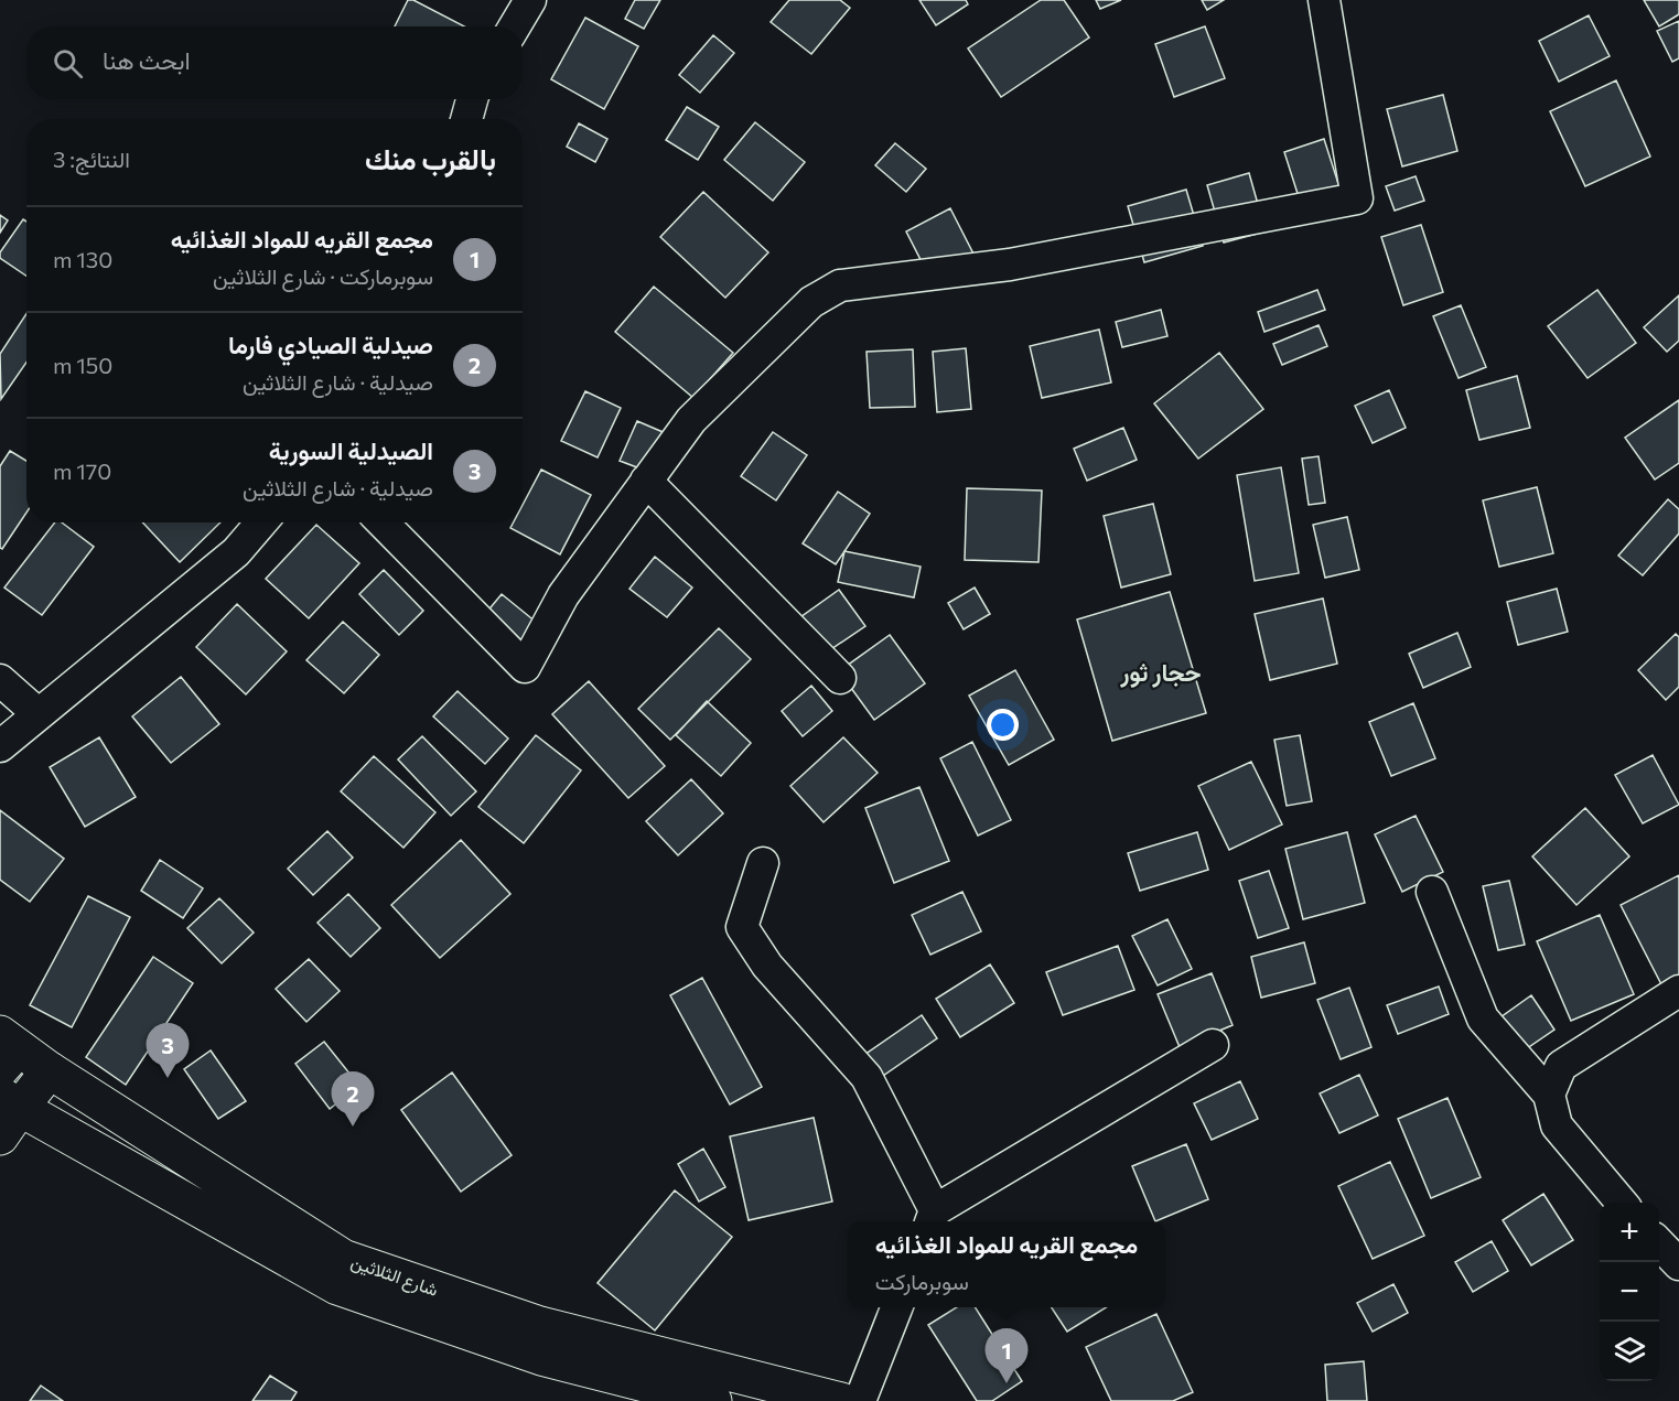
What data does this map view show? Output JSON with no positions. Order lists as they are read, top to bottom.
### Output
{
  "streets": {
    "main road": ["شارع الثلاثين"]
  },
  "districts": ["حجار ثور"],
  "page": {
    "search": "ابحث هنا",
    "heading": ["بالقرب منك", "النتائج: 3"],
    "list": [
      {
        "mark": "1",
        "name": "مجمع القريه للمواد الغذائيه",
        "note": "سوبرماركت · شارع الثلاثين",
        "value": "130 m"
      },
      {
        "mark": "2",
        "name": "صيدلية الصيادي فارما",
        "note": "صيدلية · شارع الثلاثين",
        "value": "150 m"
      },
      {
        "mark": "3",
        "name": "الصيدلية السورية",
        "note": "صيدلية · شارع الثلاثين",
        "value": "170 m"
      }
    ],
    "pins": ["3", "2", "1"],
    "map_buttons": ["+", "−"],
    "popup": ["مجمع القريه للمواد الغذائيه", "سوبرماركت"]
  }
}
